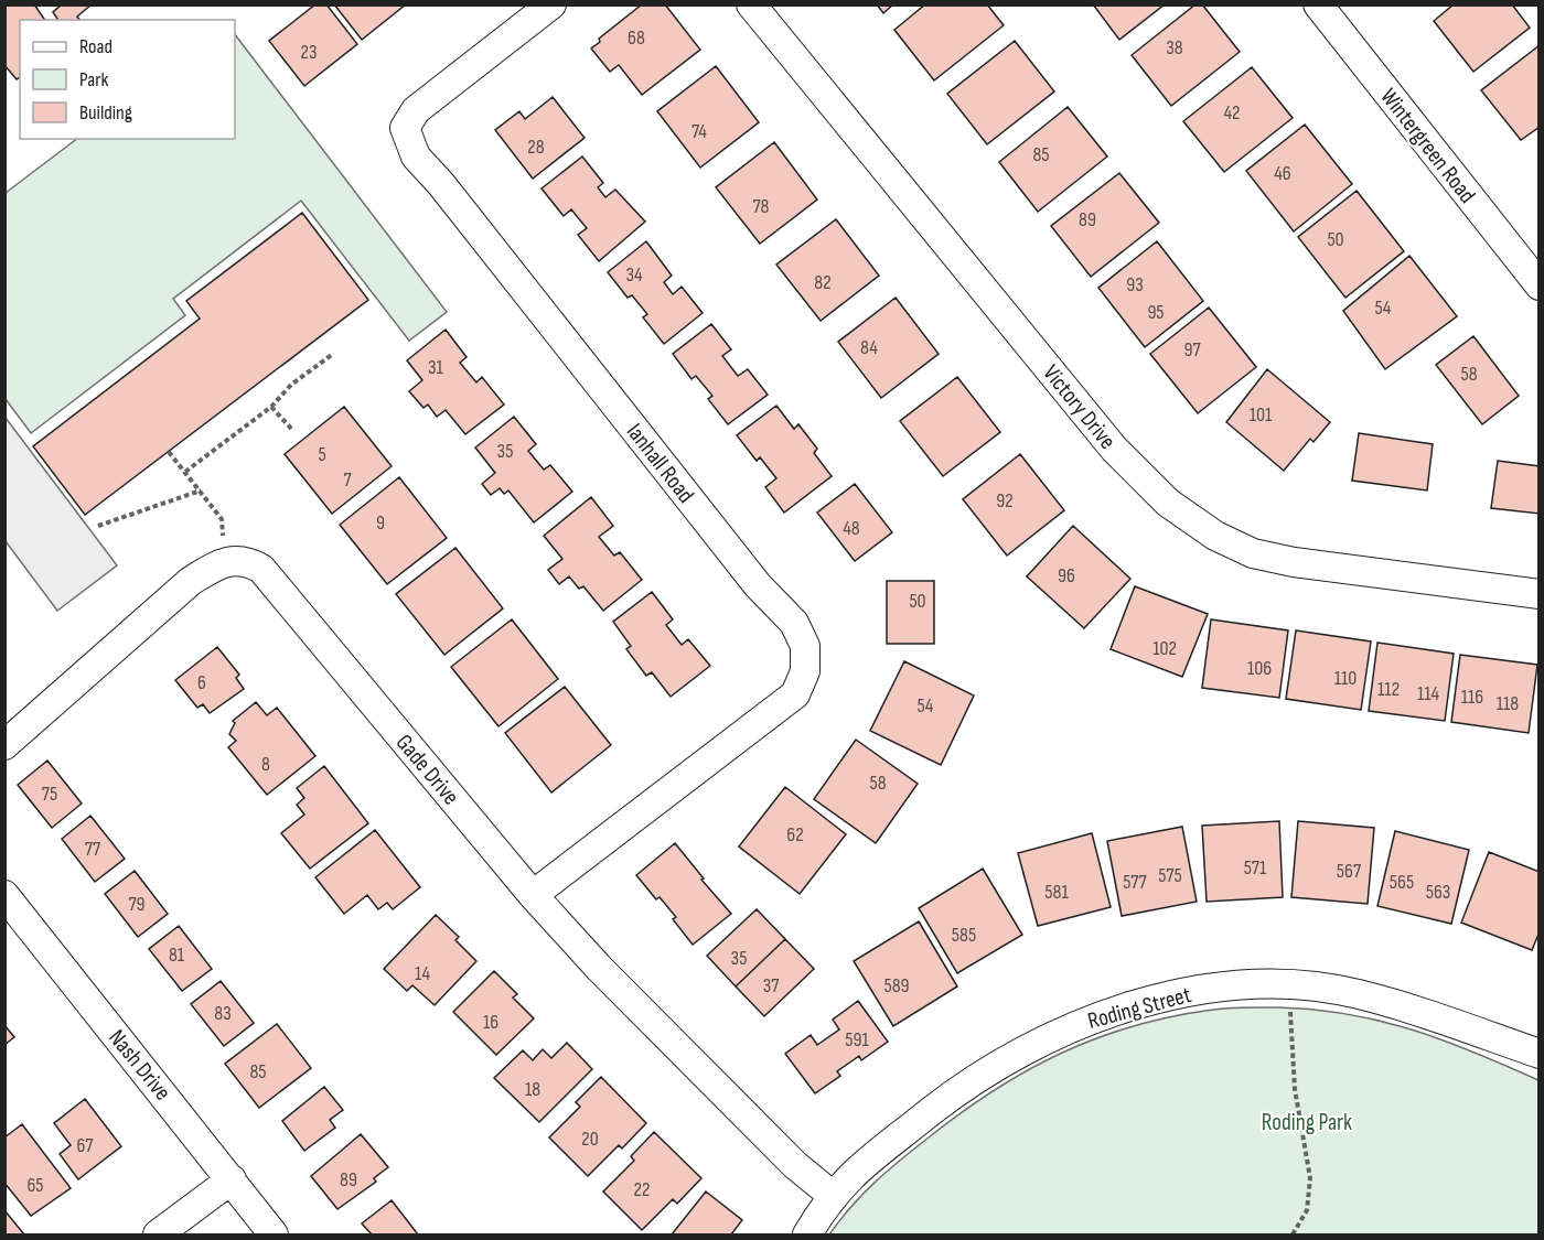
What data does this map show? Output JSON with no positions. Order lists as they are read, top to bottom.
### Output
{
  "streets": {
    "street": [
      "Wintergreen Road",
      "Victory Drive",
      "Ianhall Road",
      "Gade Drive",
      "Roding Street",
      "Nash Drive"
    ]
  },
  "crossings": [
    ["Ianhall Road", "Gade Drive"],
    ["Gade Drive", "Roding Street"]
  ],
  "parks": ["Roding Park"],
  "house_numbers": [
    "68",
    "38",
    "23",
    "42",
    "74",
    "28",
    "85",
    "46",
    "78",
    "89",
    "50",
    "34",
    "82",
    "93",
    "54",
    "95",
    "84",
    "97",
    "31",
    "58",
    "101",
    "35",
    "5",
    "7",
    "92",
    "9",
    "48",
    "96",
    "50",
    "102",
    "106",
    "110",
    "6",
    "112",
    "114",
    "116",
    "118",
    "54",
    "8",
    "58",
    "75",
    "62",
    "77",
    "571",
    "567",
    "575",
    "577",
    "565",
    "581",
    "563",
    "79",
    "585",
    "81",
    "35",
    "14",
    "37",
    "589",
    "83",
    "16",
    "591",
    "85",
    "18",
    "20",
    "67",
    "89",
    "65",
    "22"
  ],
  "legend": ["Road", "Park", "Building"]
}
